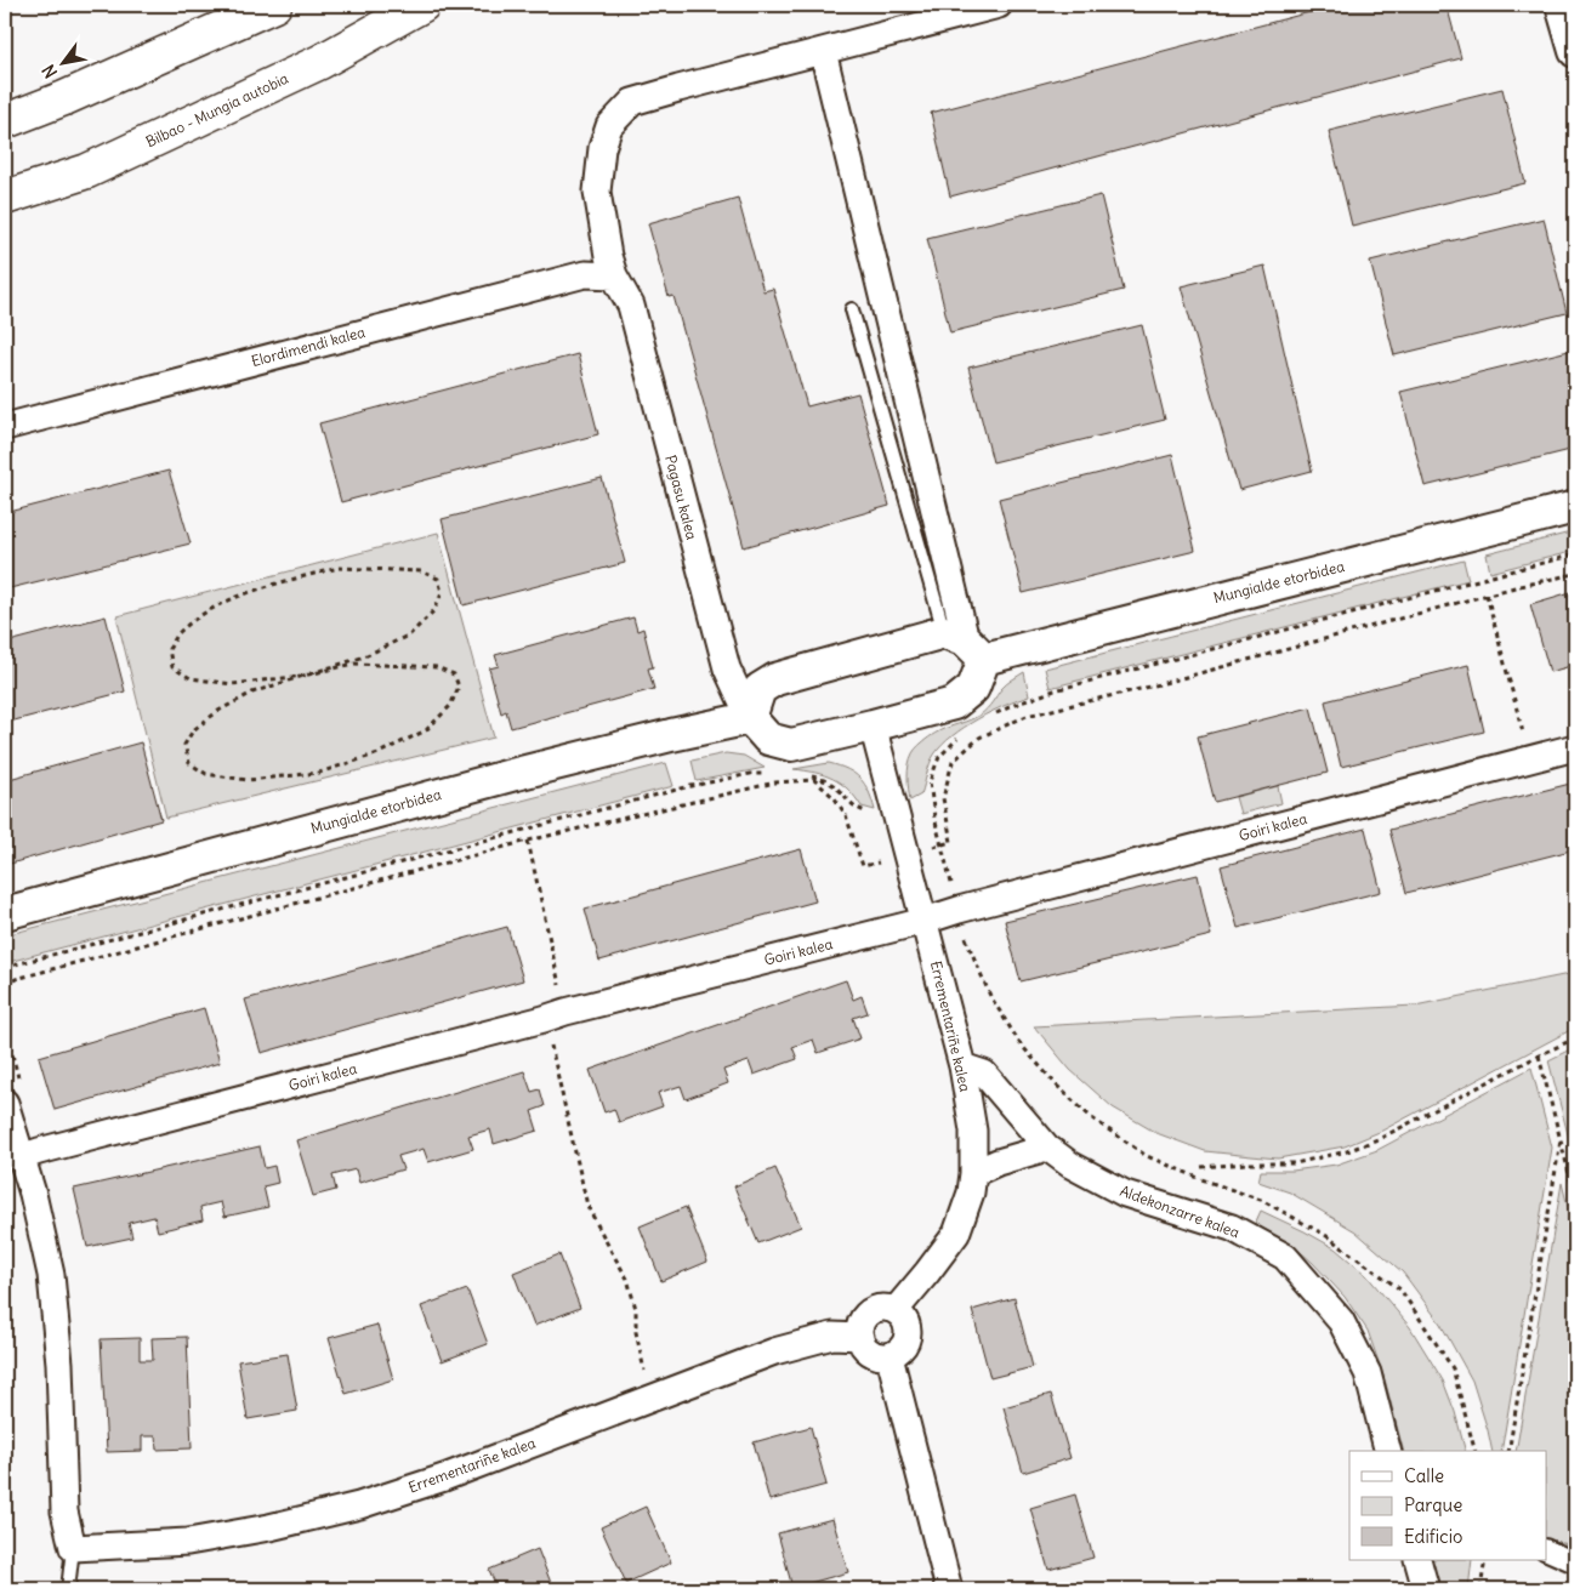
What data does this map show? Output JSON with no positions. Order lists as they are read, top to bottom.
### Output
{
  "streets": {
    "highway": ["Bilbao - Mungia autobia"],
    "street": [
      "Elordimendi kalea",
      "Pagasu kalea",
      "Mungialde etorbidea",
      "Goiri kalea",
      "Errementariñe kalea",
      "Aldekonzarre kalea"
    ]
  },
  "crossings": [
    ["Elordimendi kalea", "Pagasu kalea"],
    ["Pagasu kalea", "Mungialde etorbidea"],
    ["Goiri kalea", "Errementariñe kalea"],
    ["Errementariñe kalea", "Aldekonzarre kalea"]
  ],
  "legend": ["Calle", "Parque", "Edificio"],
  "north": "bottom left"
}
